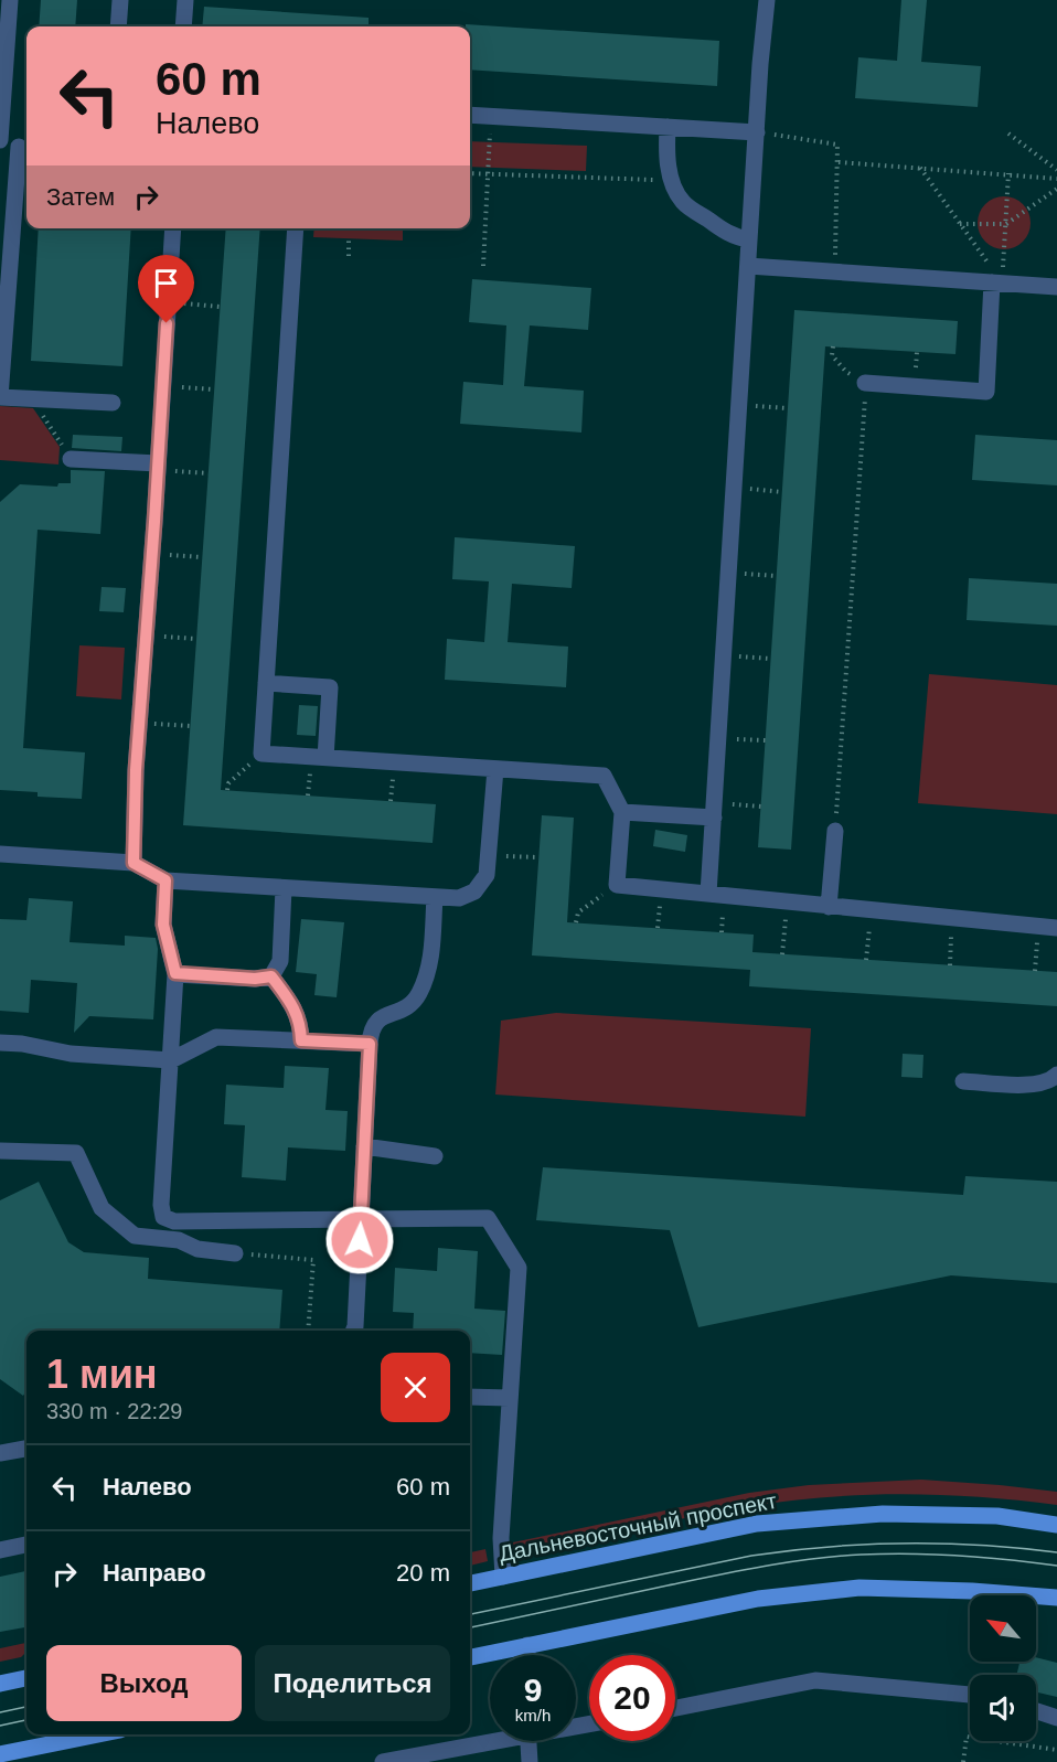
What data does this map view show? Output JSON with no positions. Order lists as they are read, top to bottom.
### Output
{
  "streets": {
    "main road": ["Дальневосточный проспект"]
  },
  "north": "top left",
  "page": {
    "turn": ["60 m", "Налево"],
    "then": "Затем",
    "heading": ["1 мин", "330 m · 22:29"],
    "list": [
      {
        "name": "Налево",
        "value": "60 m"
      },
      {
        "name": "Направо",
        "value": "20 m"
      }
    ],
    "buttons": ["Выход", "Поделиться"],
    "speed": "9 km/h",
    "limit": "20"
  }
}
